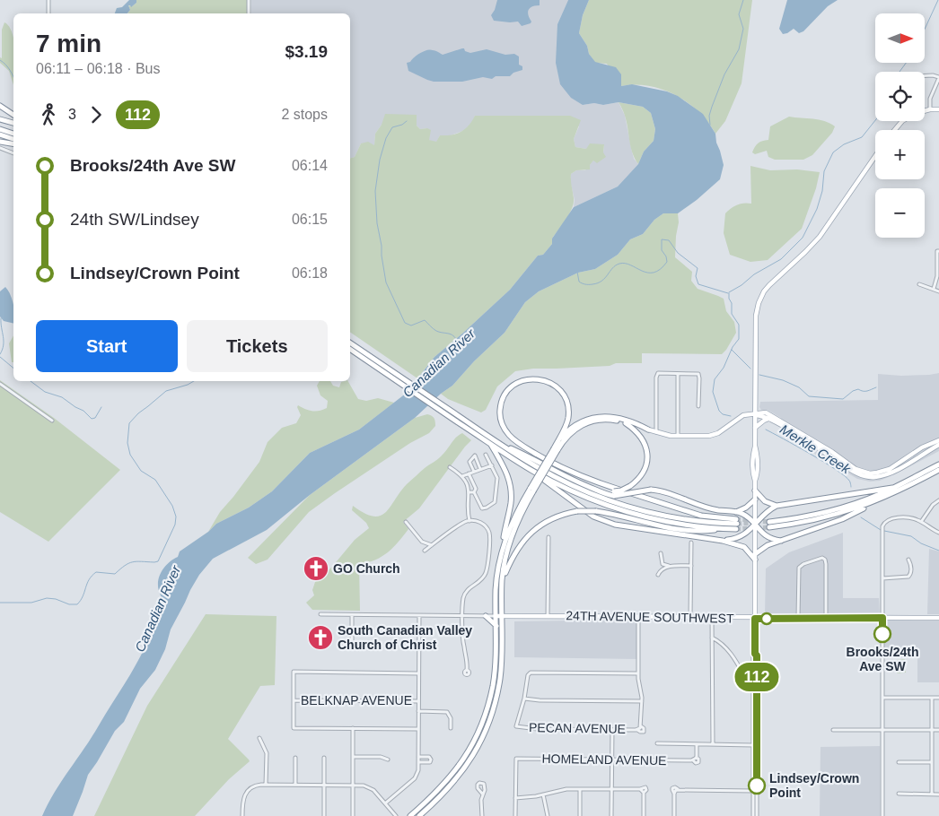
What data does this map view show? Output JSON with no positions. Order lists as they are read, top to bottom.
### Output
{
  "streets": {
    "main road": ["24TH AVENUE SOUTHWEST"],
    "street": ["BELKNAP AVENUE", "PECAN AVENUE", "HOMELAND AVENUE"]
  },
  "water": ["Canadian River", "Merkle Creek"],
  "places": {
    "church": ["GO Church", "South Canadian Valley Church of Christ"],
    "other": ["Brooks/24th Ave SW", "Lindsey/Crown Point"]
  },
  "lines": ["bus line 112"],
  "north": "right",
  "page": {
    "on_map": "112",
    "map_buttons": ["+", "−"],
    "heading": ["7 min", "06:11 – 06:18 · Bus", "$3.19"],
    "legs": ["3", "112", "2 stops"],
    "list": [
      {
        "name": "Brooks/24th Ave SW",
        "value": "06:14"
      },
      {
        "name": "24th SW/Lindsey",
        "value": "06:15"
      },
      {
        "name": "Lindsey/Crown Point",
        "value": "06:18"
      }
    ],
    "buttons": ["Start", "Tickets"]
  }
}
